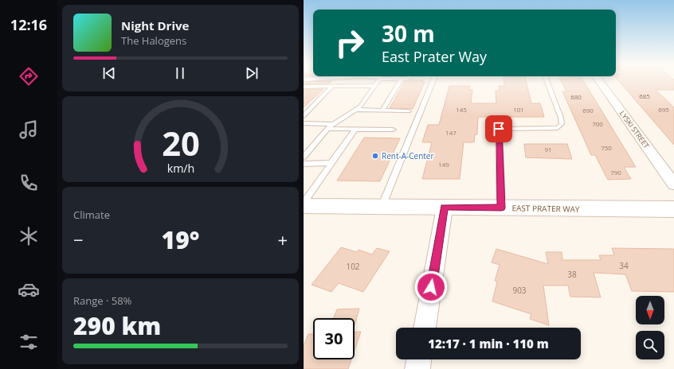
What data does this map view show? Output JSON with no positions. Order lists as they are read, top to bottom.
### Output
{
  "streets": {
    "main road": ["EAST PRATER WAY"],
    "street": ["LYSKI STREET"]
  },
  "places": ["Rent-A-Center"],
  "house_numbers": [
    "685",
    "680",
    "145",
    "101",
    "695",
    "690",
    "700",
    "147",
    "750",
    "91",
    "149",
    "790",
    "34",
    "102",
    "38",
    "903"
  ],
  "north": "bottom",
  "page": {
    "tabs": "12:16",
    "turn": ["30 m", "East Prater Way"],
    "song": ["Night Drive", "The Halogens"],
    "tile": [
      "Climate",
      ["Range · 58%", "290 km"]
    ],
    "heat": ["−", "19°", "+"],
    "limit": "30",
    "trip": "12:17 · 1 min · 110 m",
    "gauge": ["20", "km/h"]
  }
}
